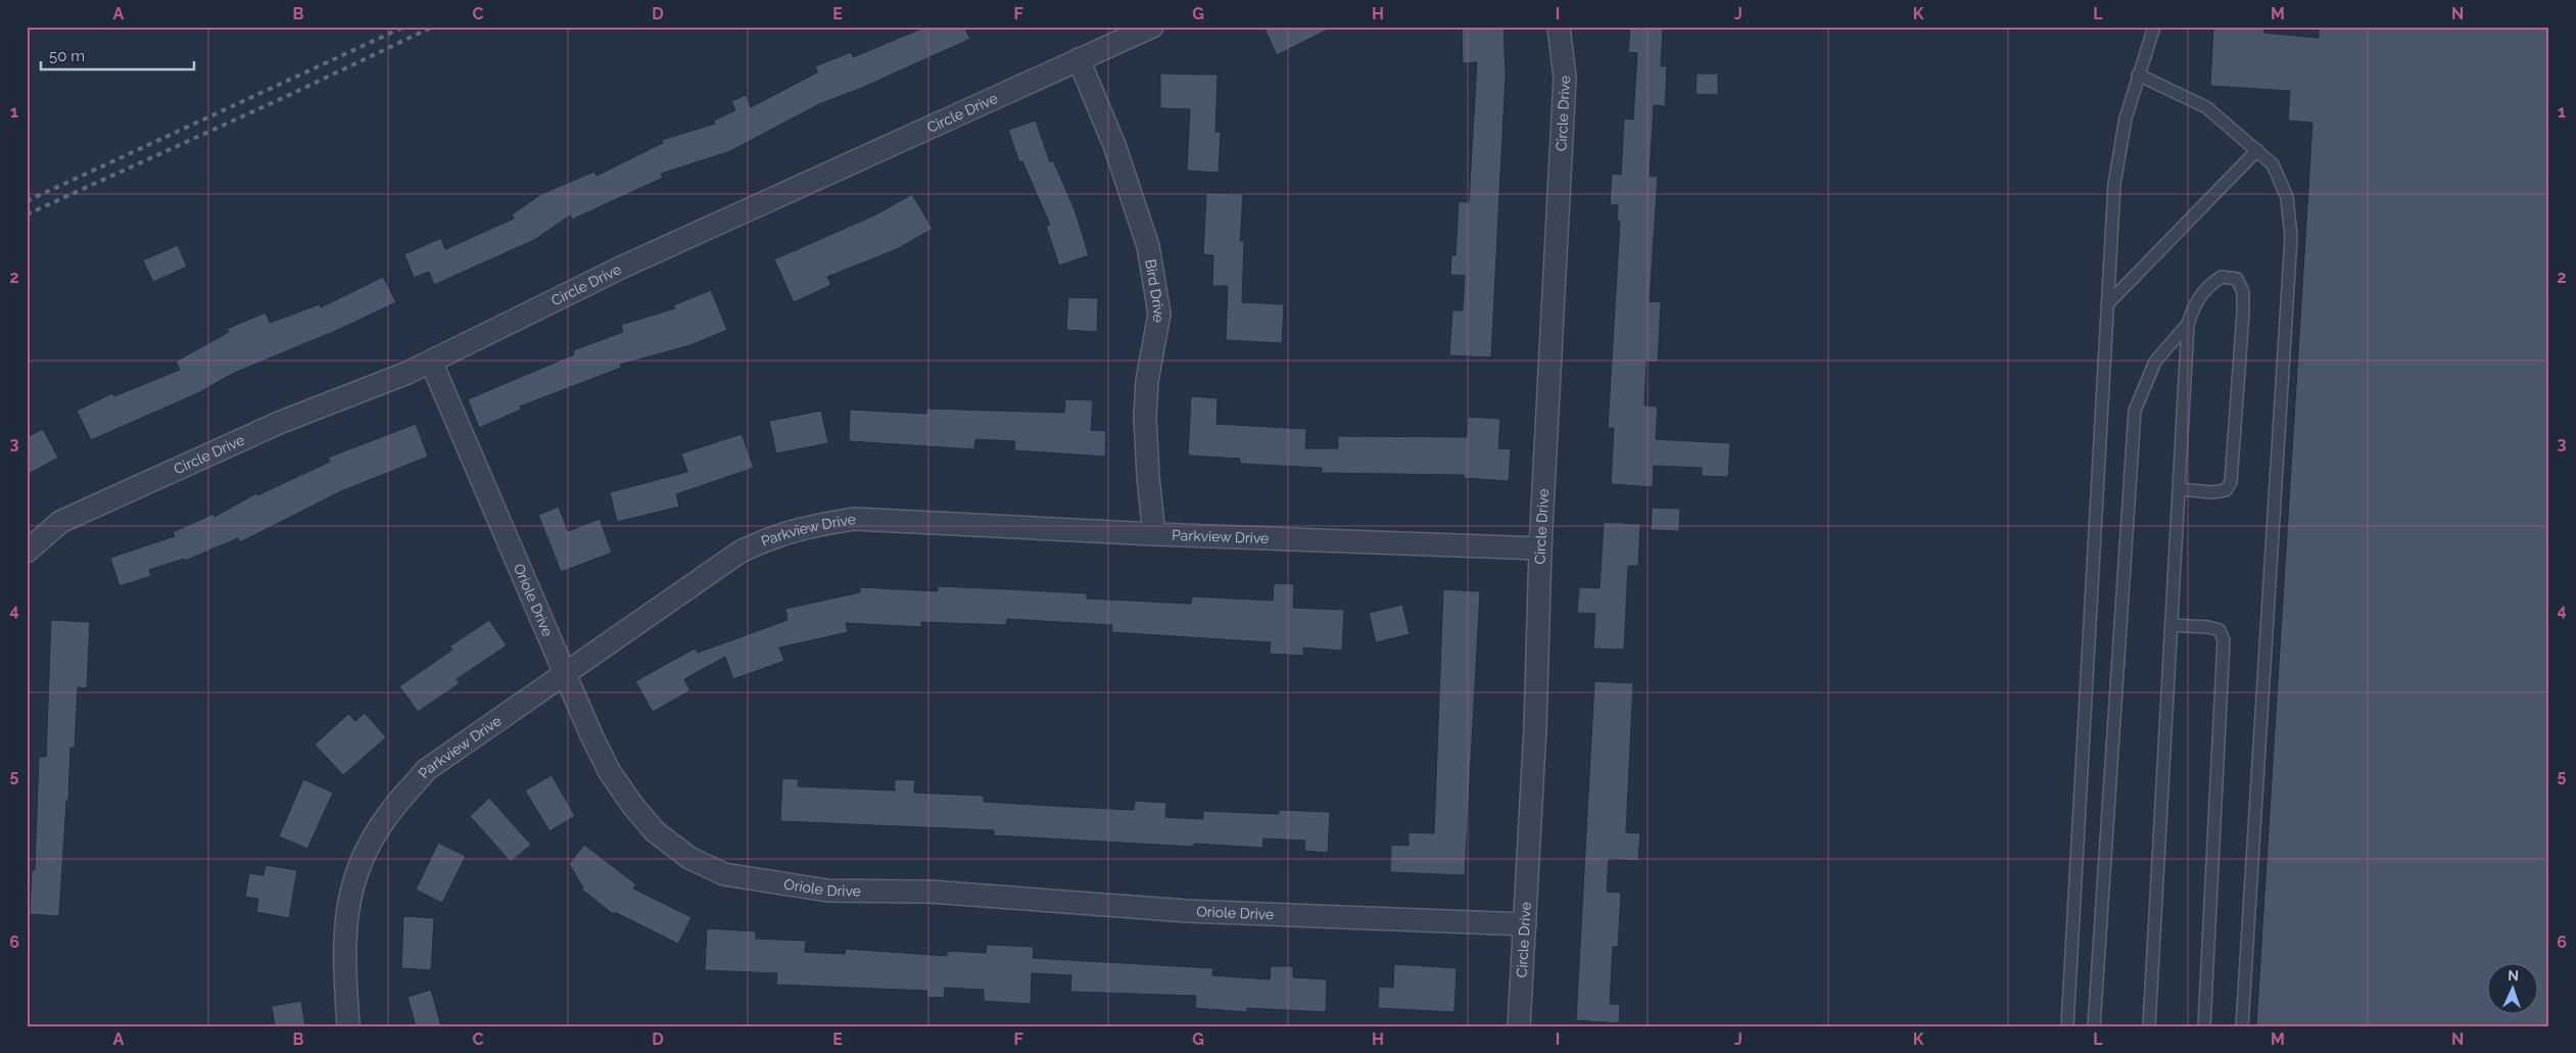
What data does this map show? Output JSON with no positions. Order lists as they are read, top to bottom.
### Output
{
  "streets": {
    "street": [
      "Circle Drive",
      "Bird Drive",
      "Parkview Drive",
      "Oriole Drive"
    ]
  },
  "crossings": [
    ["Circle Drive", "Bird Drive"],
    ["Circle Drive", "Parkview Drive"],
    ["Circle Drive", "Oriole Drive"],
    ["Bird Drive", "Parkview Drive"],
    ["Parkview Drive", "Oriole Drive"]
  ],
  "scale_bar": "50 m",
  "north": "top",
  "grid": {
    "columns": [
      "A",
      "B",
      "C",
      "D",
      "E",
      "F",
      "G",
      "H",
      "I",
      "J",
      "K",
      "L",
      "M",
      "N"
    ],
    "rows": [
      "1",
      "2",
      "3",
      "4",
      "5",
      "6"
    ]
  }
}
